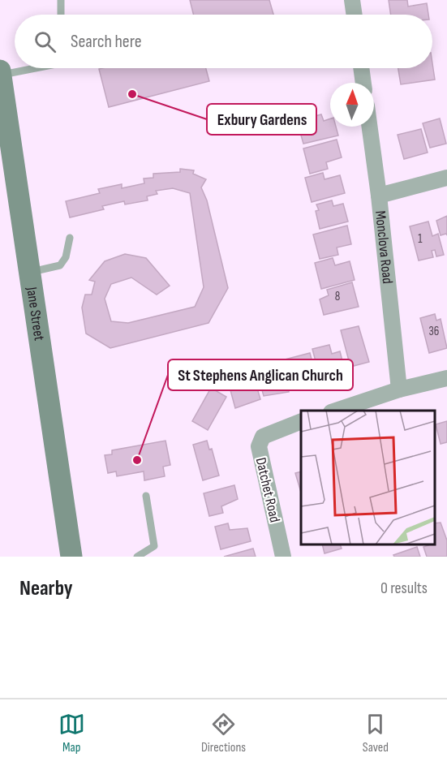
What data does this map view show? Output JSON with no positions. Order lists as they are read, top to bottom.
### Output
{
  "streets": {
    "main road": ["Jane Street"],
    "street": ["Monclova Road", "Datchet Road"]
  },
  "places": ["Exbury Gardens", "St Stephens Anglican Church"],
  "house_numbers": ["1", "8", "36"],
  "north": "top",
  "page": {
    "search": "Search here",
    "heading": ["Nearby", "0 results"],
    "nav": ["Map", "Directions", "Saved"]
  }
}
